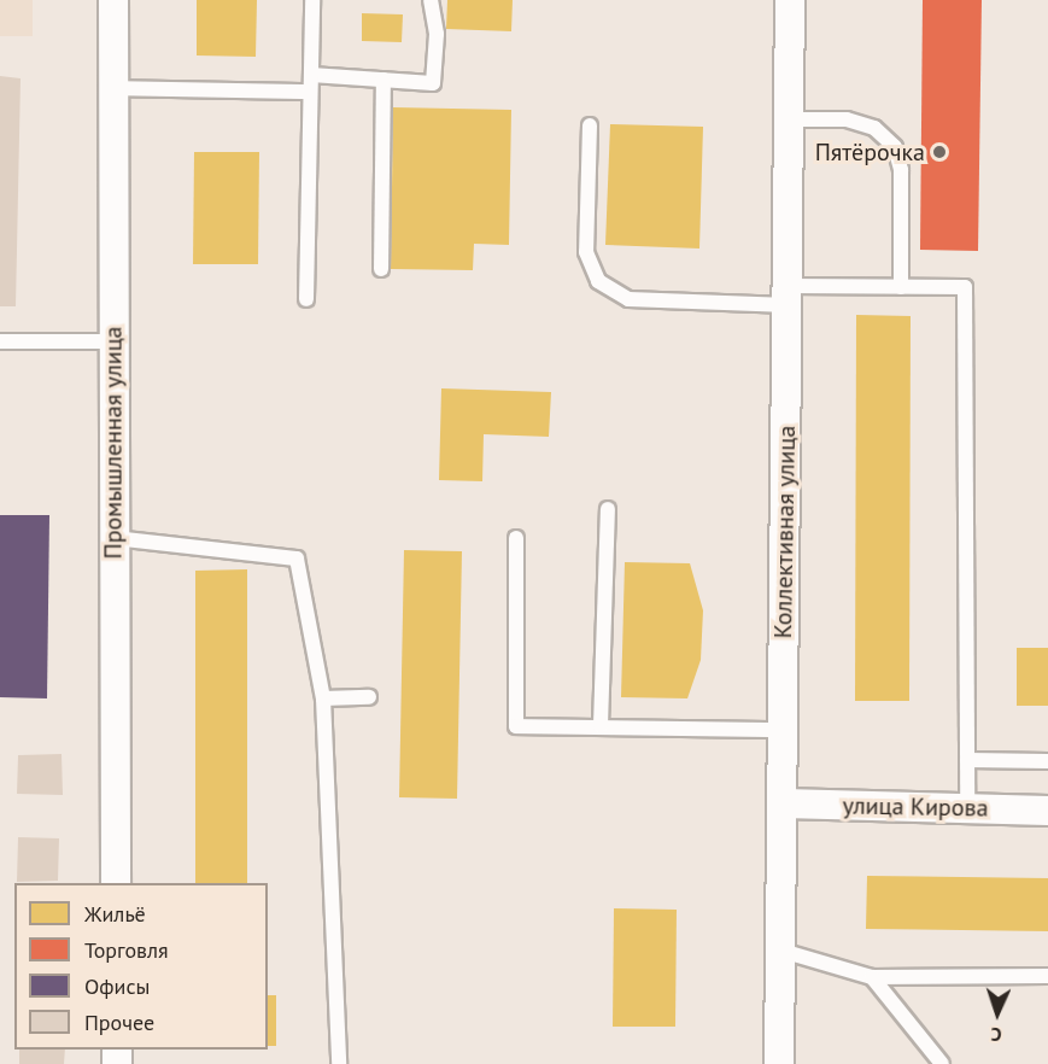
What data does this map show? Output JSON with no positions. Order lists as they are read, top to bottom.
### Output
{
  "streets": {
    "street": ["Промышленная улица", "Коллективная улица", "улица Кирова"]
  },
  "crossings": [
    ["Коллективная улица", "улица Кирова"]
  ],
  "places": ["Пятёрочка"],
  "legend": [
    "Жильё",
    "Торговля",
    "Офисы",
    "Прочее"
  ],
  "north": "bottom"
}
